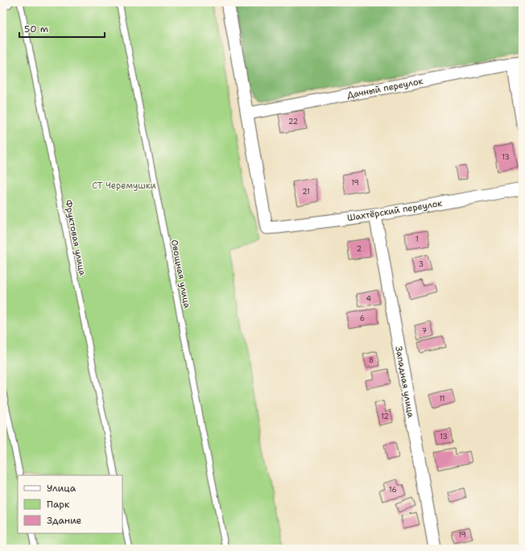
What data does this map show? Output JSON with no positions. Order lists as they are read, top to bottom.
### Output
{
  "streets": {
    "street": ["Дачный переулок", "Шахтёрский переулок", "Западная улица"],
    "lane": ["Фруктовая улица", "Овощная улица"]
  },
  "crossings": [
    ["Дачный переулок", "Шахтёрский переулок"],
    ["Шахтёрский переулок", "Западная улица"]
  ],
  "parks": ["СТ Черемушки"],
  "house_numbers": [
    "22",
    "13",
    "19",
    "21",
    "1",
    "2",
    "3",
    "4",
    "6",
    "7",
    "8",
    "11",
    "12",
    "13",
    "16",
    "19"
  ],
  "legend": ["Улица", "Парк", "Здание"],
  "scale_bar": "50 m"
}
